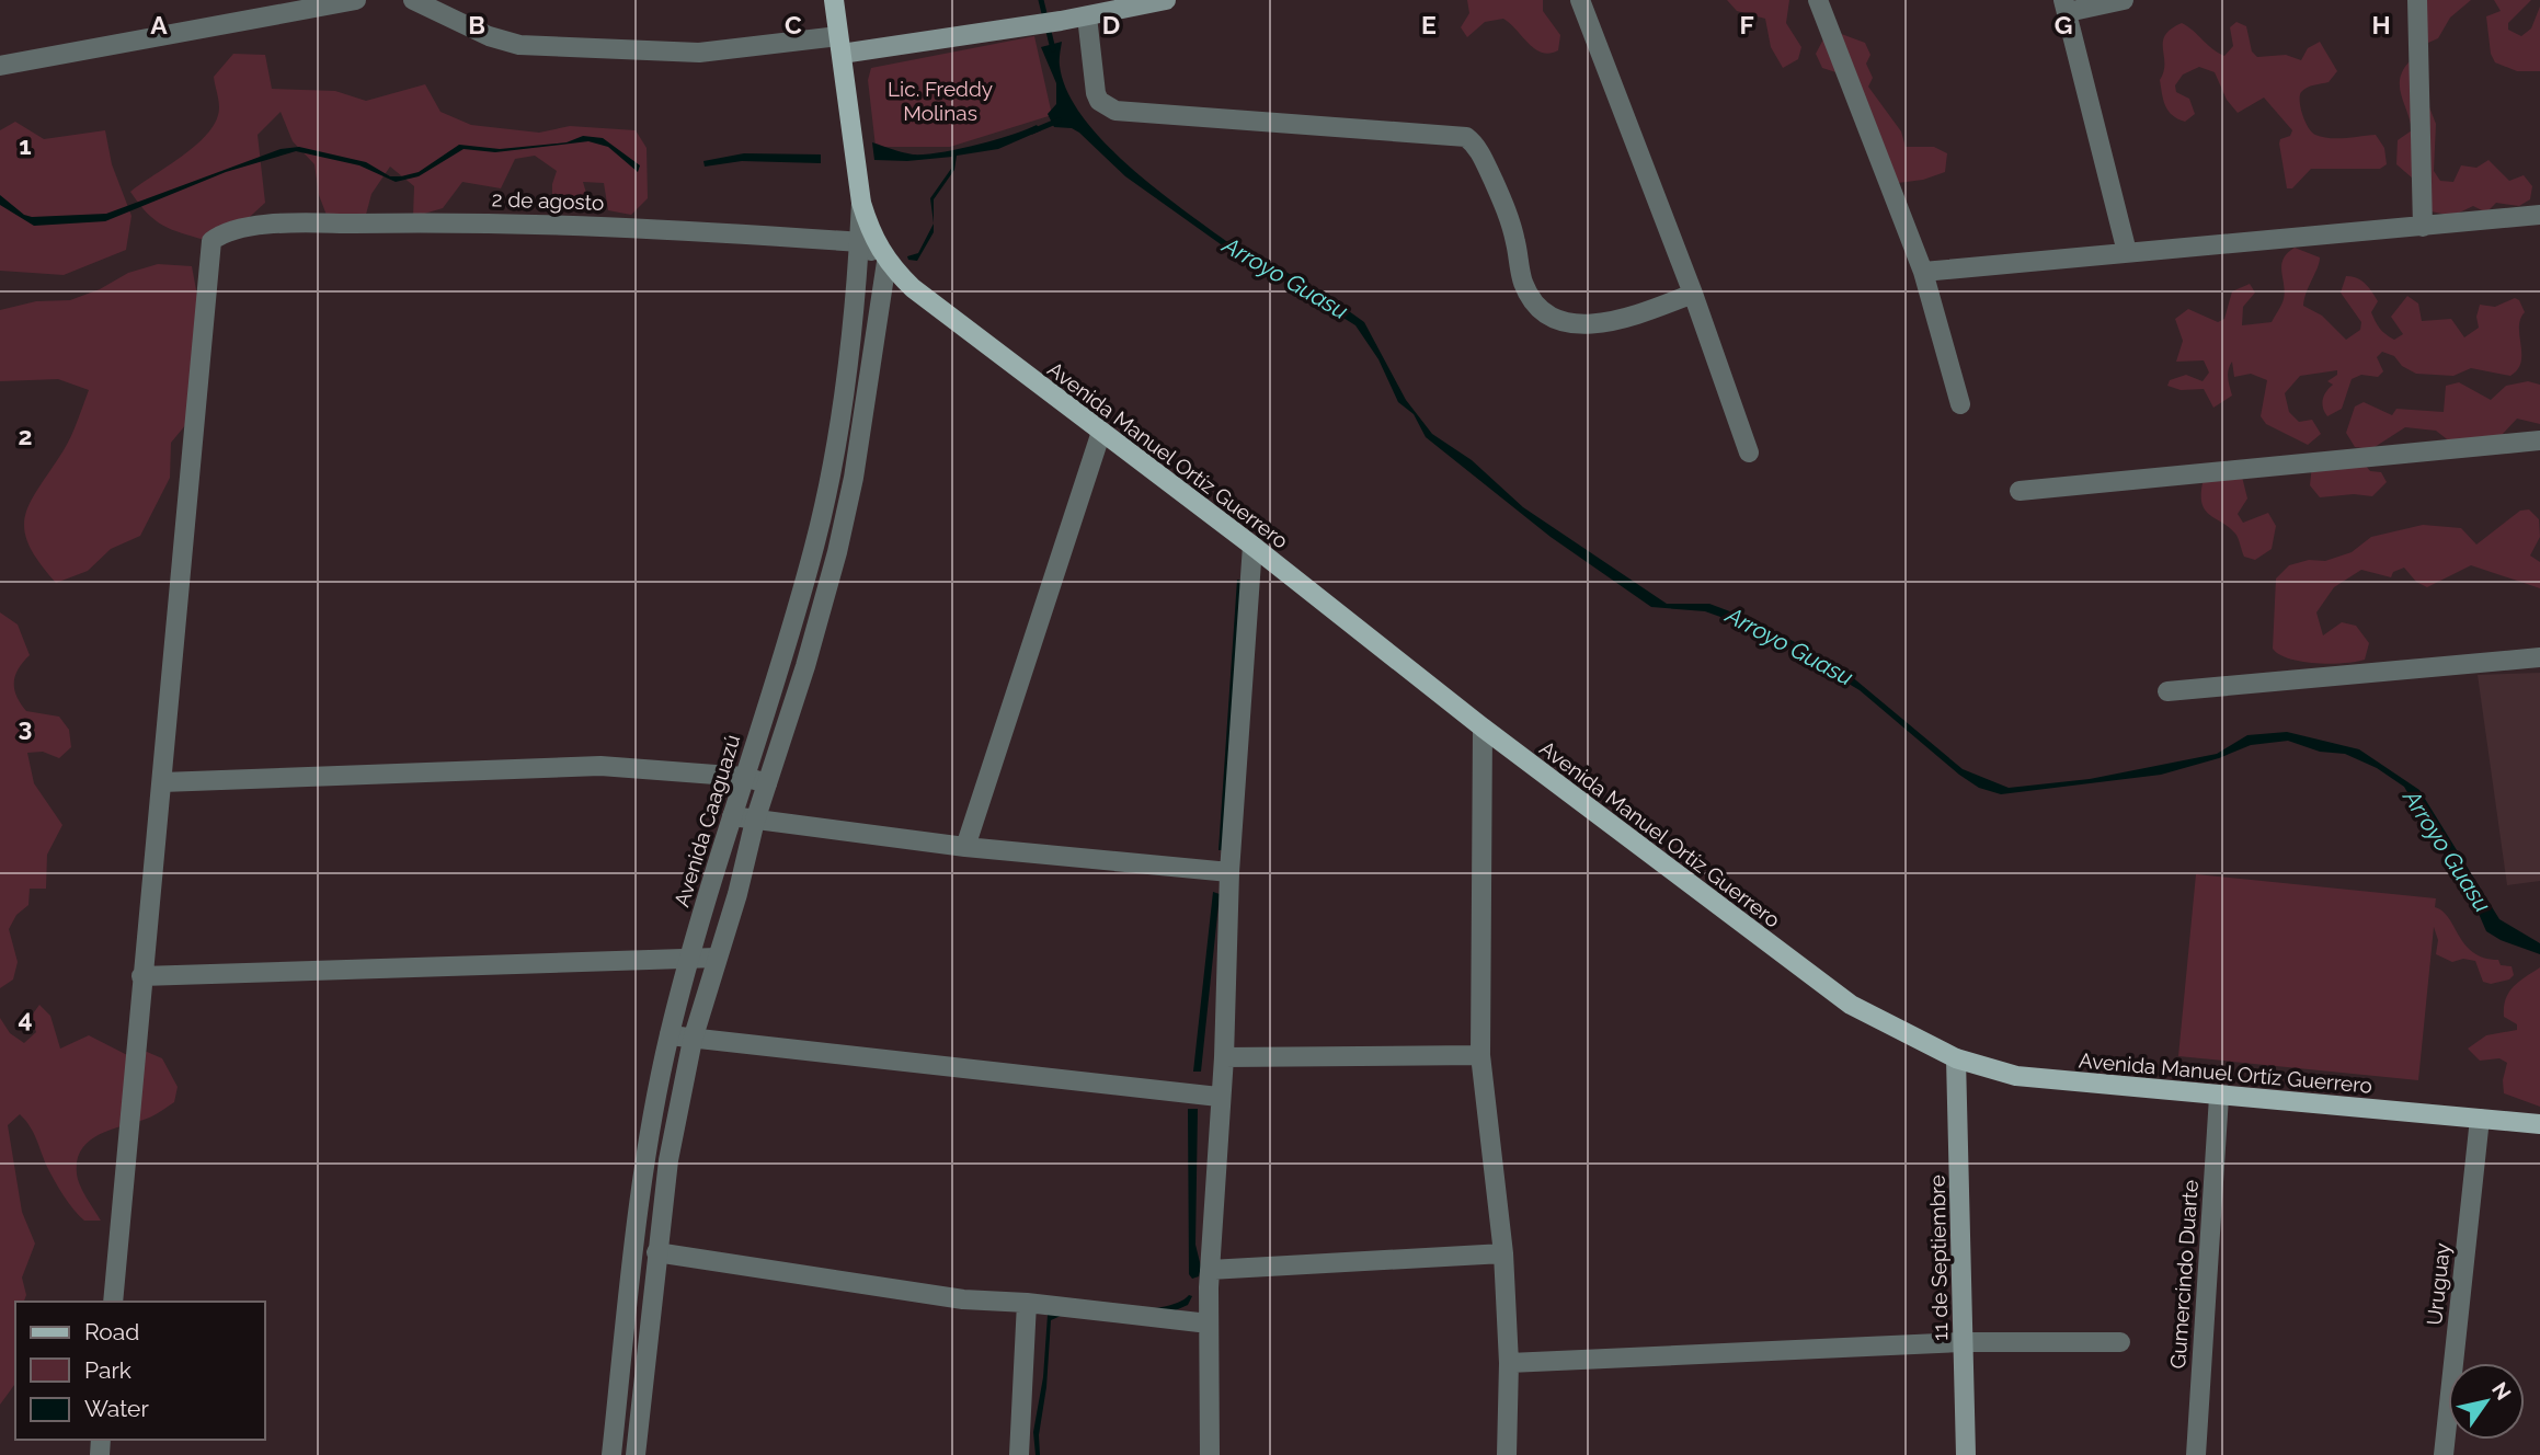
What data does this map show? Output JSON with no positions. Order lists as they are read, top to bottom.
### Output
{
  "streets": {
    "main road": ["Avenida Manuel Ortíz Guerrero", "11 de Septiembre"],
    "street": [
      "2 de agosto",
      "Avenida Caaguazú",
      "Gumercindo Duarte",
      "Uruguay"
    ]
  },
  "crossings": [
    ["2 de agosto", "Avenida Caaguazú"],
    ["Avenida Manuel Ortíz Guerrero", "Avenida Caaguazú"],
    ["Avenida Manuel Ortíz Guerrero", "11 de Septiembre"],
    ["Avenida Manuel Ortíz Guerrero", "Gumercindo Duarte"],
    ["Avenida Manuel Ortíz Guerrero", "Uruguay"]
  ],
  "water": ["Arroyo Guasu"],
  "parks": ["Lic. Freddy Molinas"],
  "legend": ["Road", "Park", "Water"],
  "north": "top right",
  "grid": {
    "columns": [
      "A",
      "B",
      "C",
      "D",
      "E",
      "F",
      "G",
      "H"
    ],
    "rows": [
      "1",
      "2",
      "3",
      "4"
    ]
  }
}
